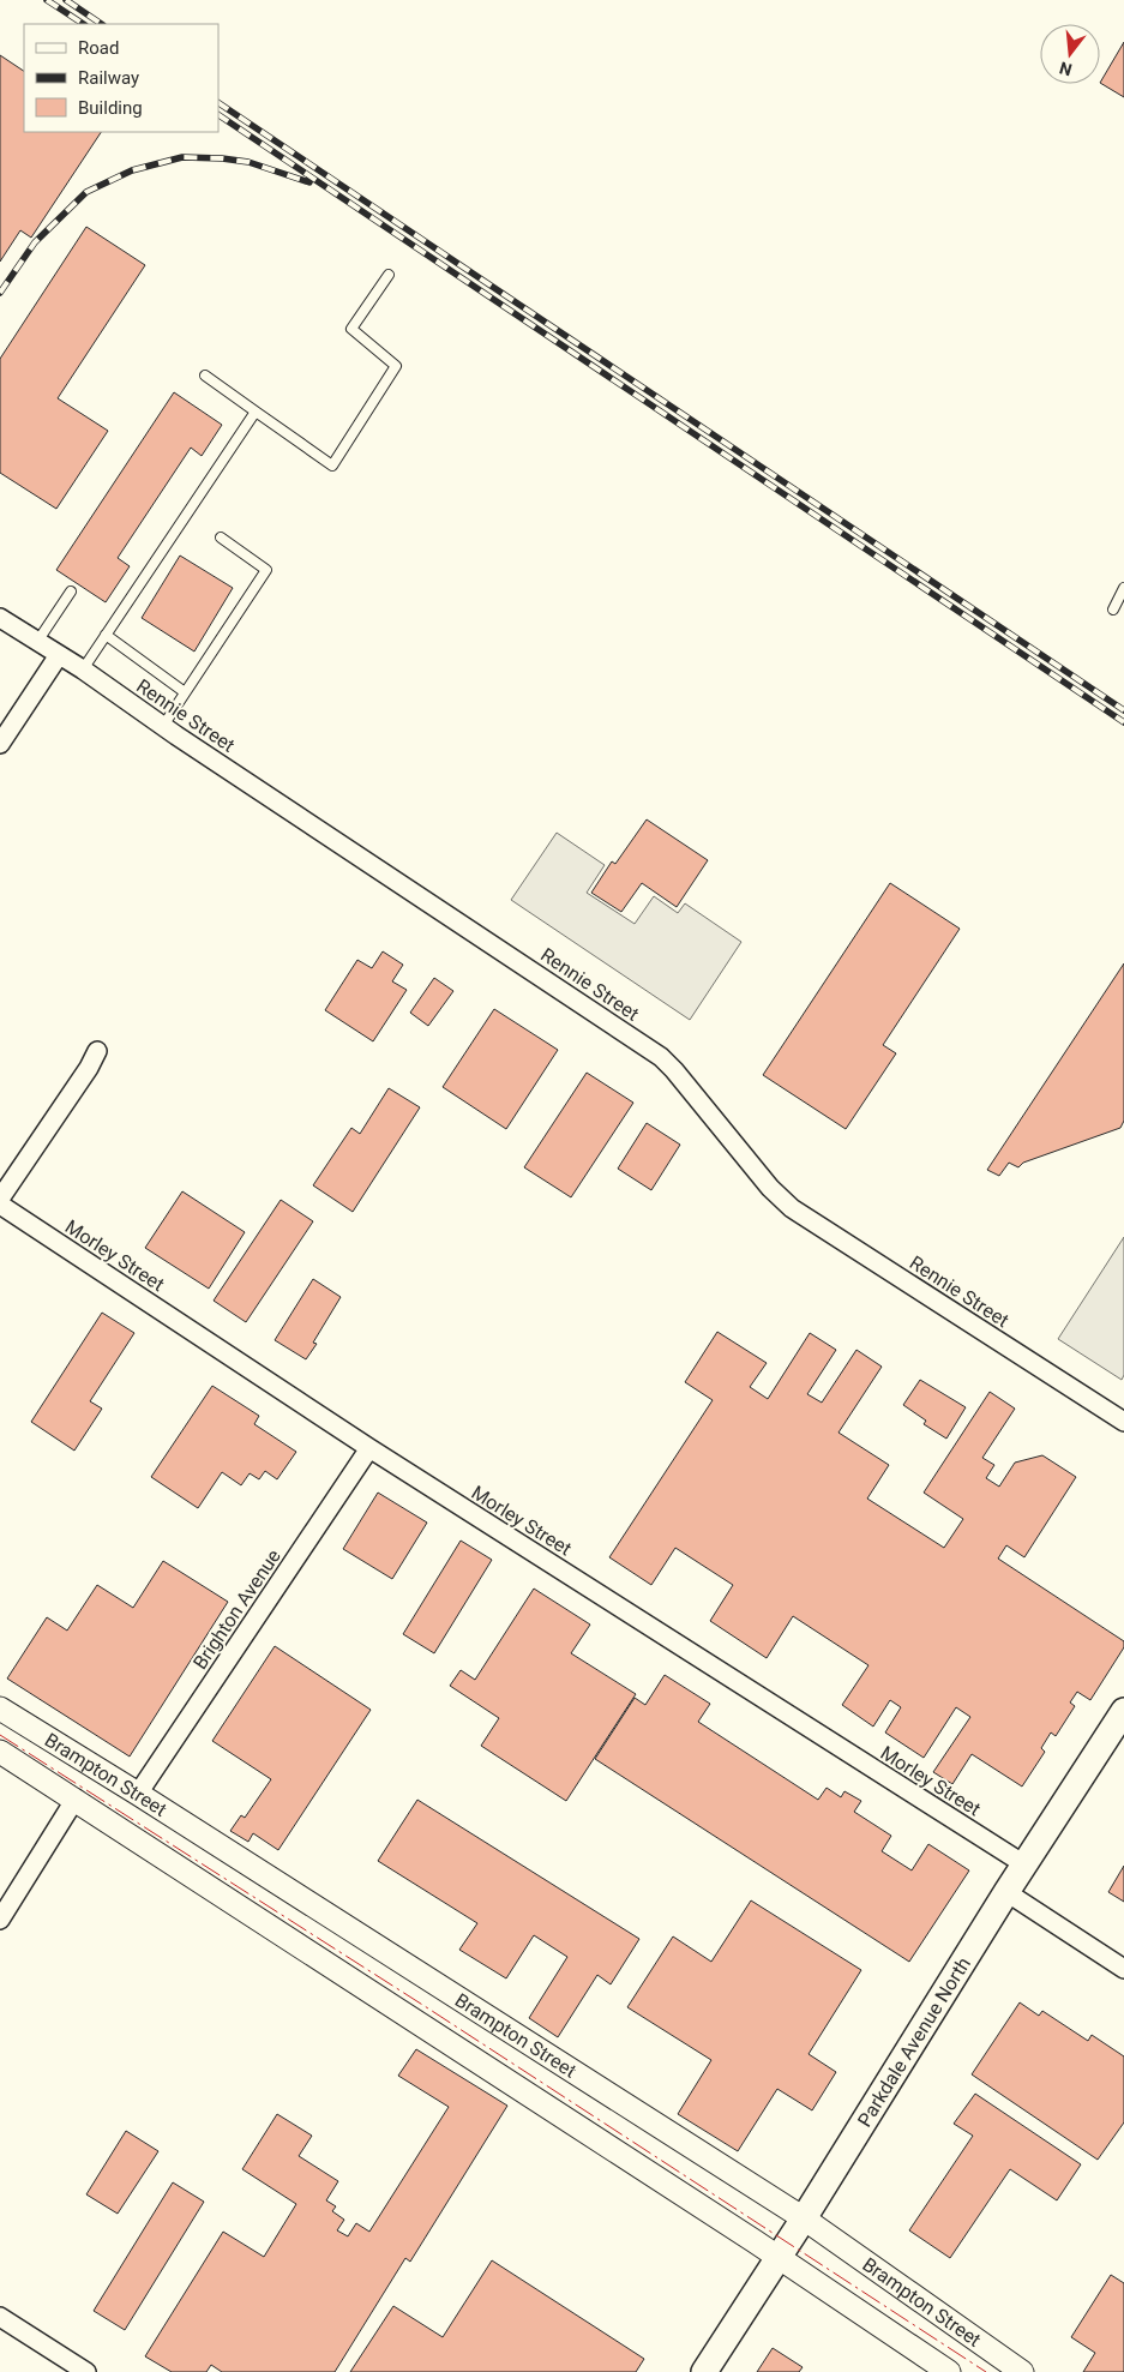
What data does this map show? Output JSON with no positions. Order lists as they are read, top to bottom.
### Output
{
  "streets": {
    "main road": ["Parkdale Avenue North"],
    "street": [
      "Rennie Street",
      "Morley Street",
      "Brighton Avenue",
      "Brampton Street"
    ]
  },
  "crossings": [
    ["Morley Street", "Brighton Avenue"],
    ["Morley Street", "Parkdale Avenue North"],
    ["Brighton Avenue", "Brampton Street"],
    ["Brampton Street", "Parkdale Avenue North"]
  ],
  "legend": ["Road", "Railway", "Building"],
  "north": "bottom"
}
